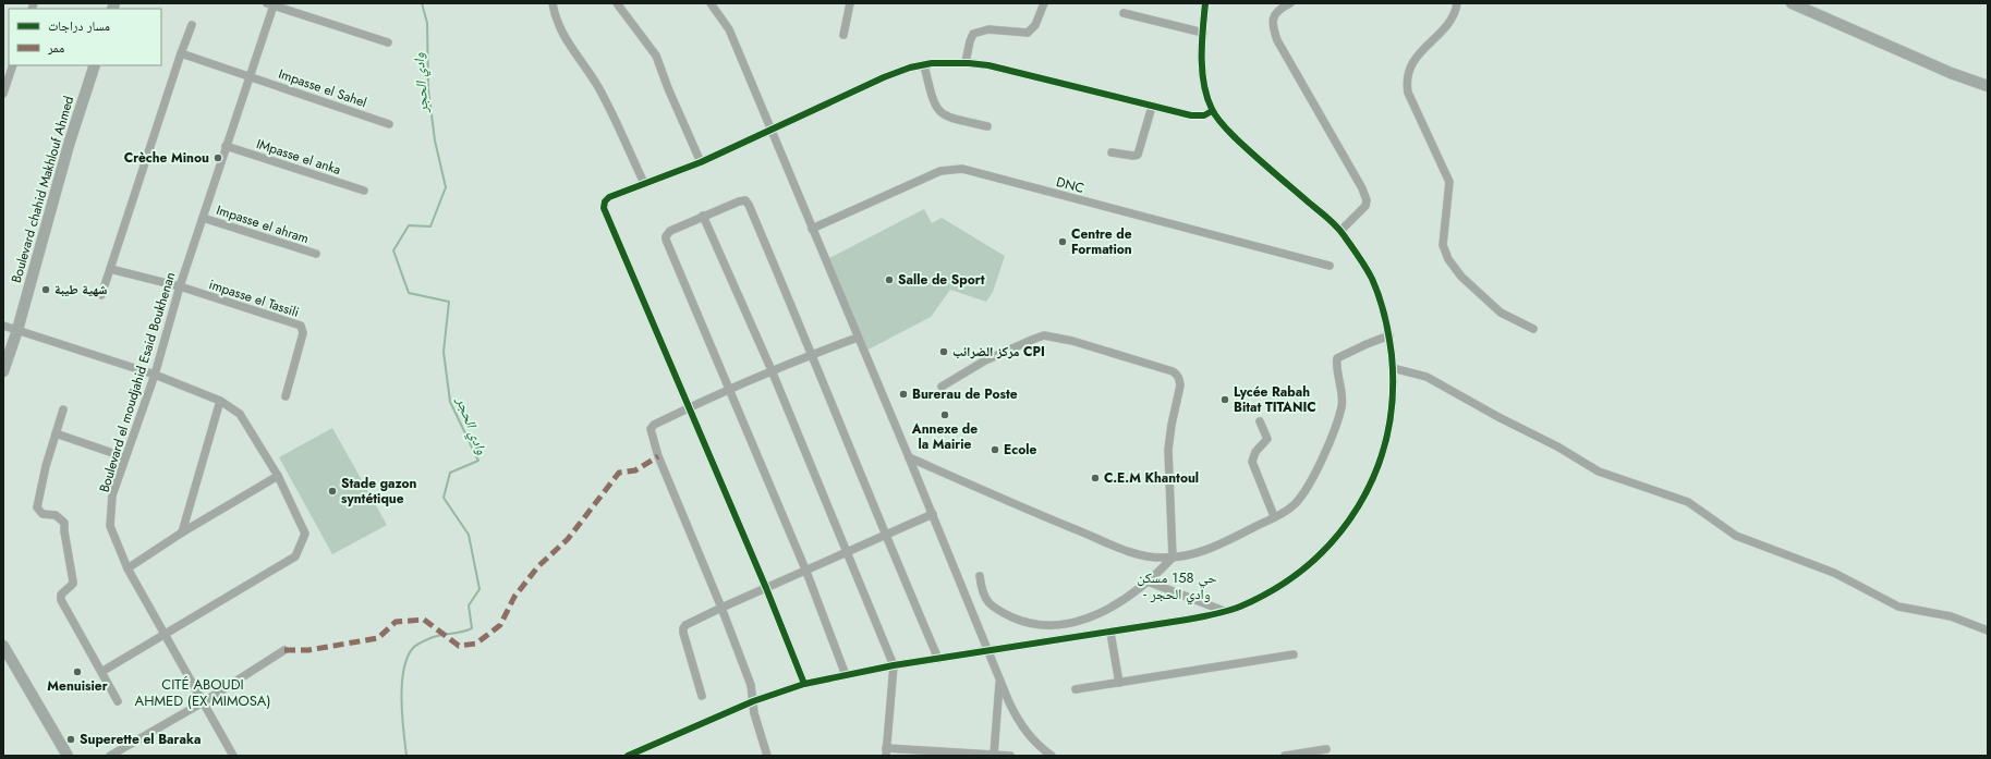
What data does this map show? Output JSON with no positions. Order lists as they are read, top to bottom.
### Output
{
  "streets": {
    "main road": ["Boulevard chahid Makhlouf Ahmed"],
    "street": [
      "Impasse el Sahel",
      "IMpasse el anka",
      "DNC",
      "Impasse el ahram",
      "impasse el Tassili",
      "Boulevard el moudjahid Esaid Boukhenan"
    ]
  },
  "crossings": [
    ["Impasse el Sahel", "Boulevard el moudjahid Esaid Boukhenan"],
    ["IMpasse el anka", "Boulevard el moudjahid Esaid Boukhenan"],
    ["Impasse el ahram", "Boulevard el moudjahid Esaid Boukhenan"],
    ["impasse el Tassili", "Boulevard el moudjahid Esaid Boukhenan"]
  ],
  "districts": ["حي 158 مسكن - وادي الحجر", "CITÉ ABOUDI AHMED (EX MIMOSA)"],
  "water": ["وادي الحجر"],
  "places": [
    "Crèche Minou",
    "Centre de Formation",
    "Salle de Sport",
    "شهية طيبة",
    "مركز الضرائب CPI",
    "Burerau de Poste",
    "Lycée Rabah Bitat TITANIC",
    "Annexe de la Mairie",
    "Ecole",
    "C.E.M Khantoul",
    "Stade gazon syntétique",
    "Menuisier",
    "Superette el Baraka"
  ],
  "legend": ["مسار دراجات", "ممر"]
}
